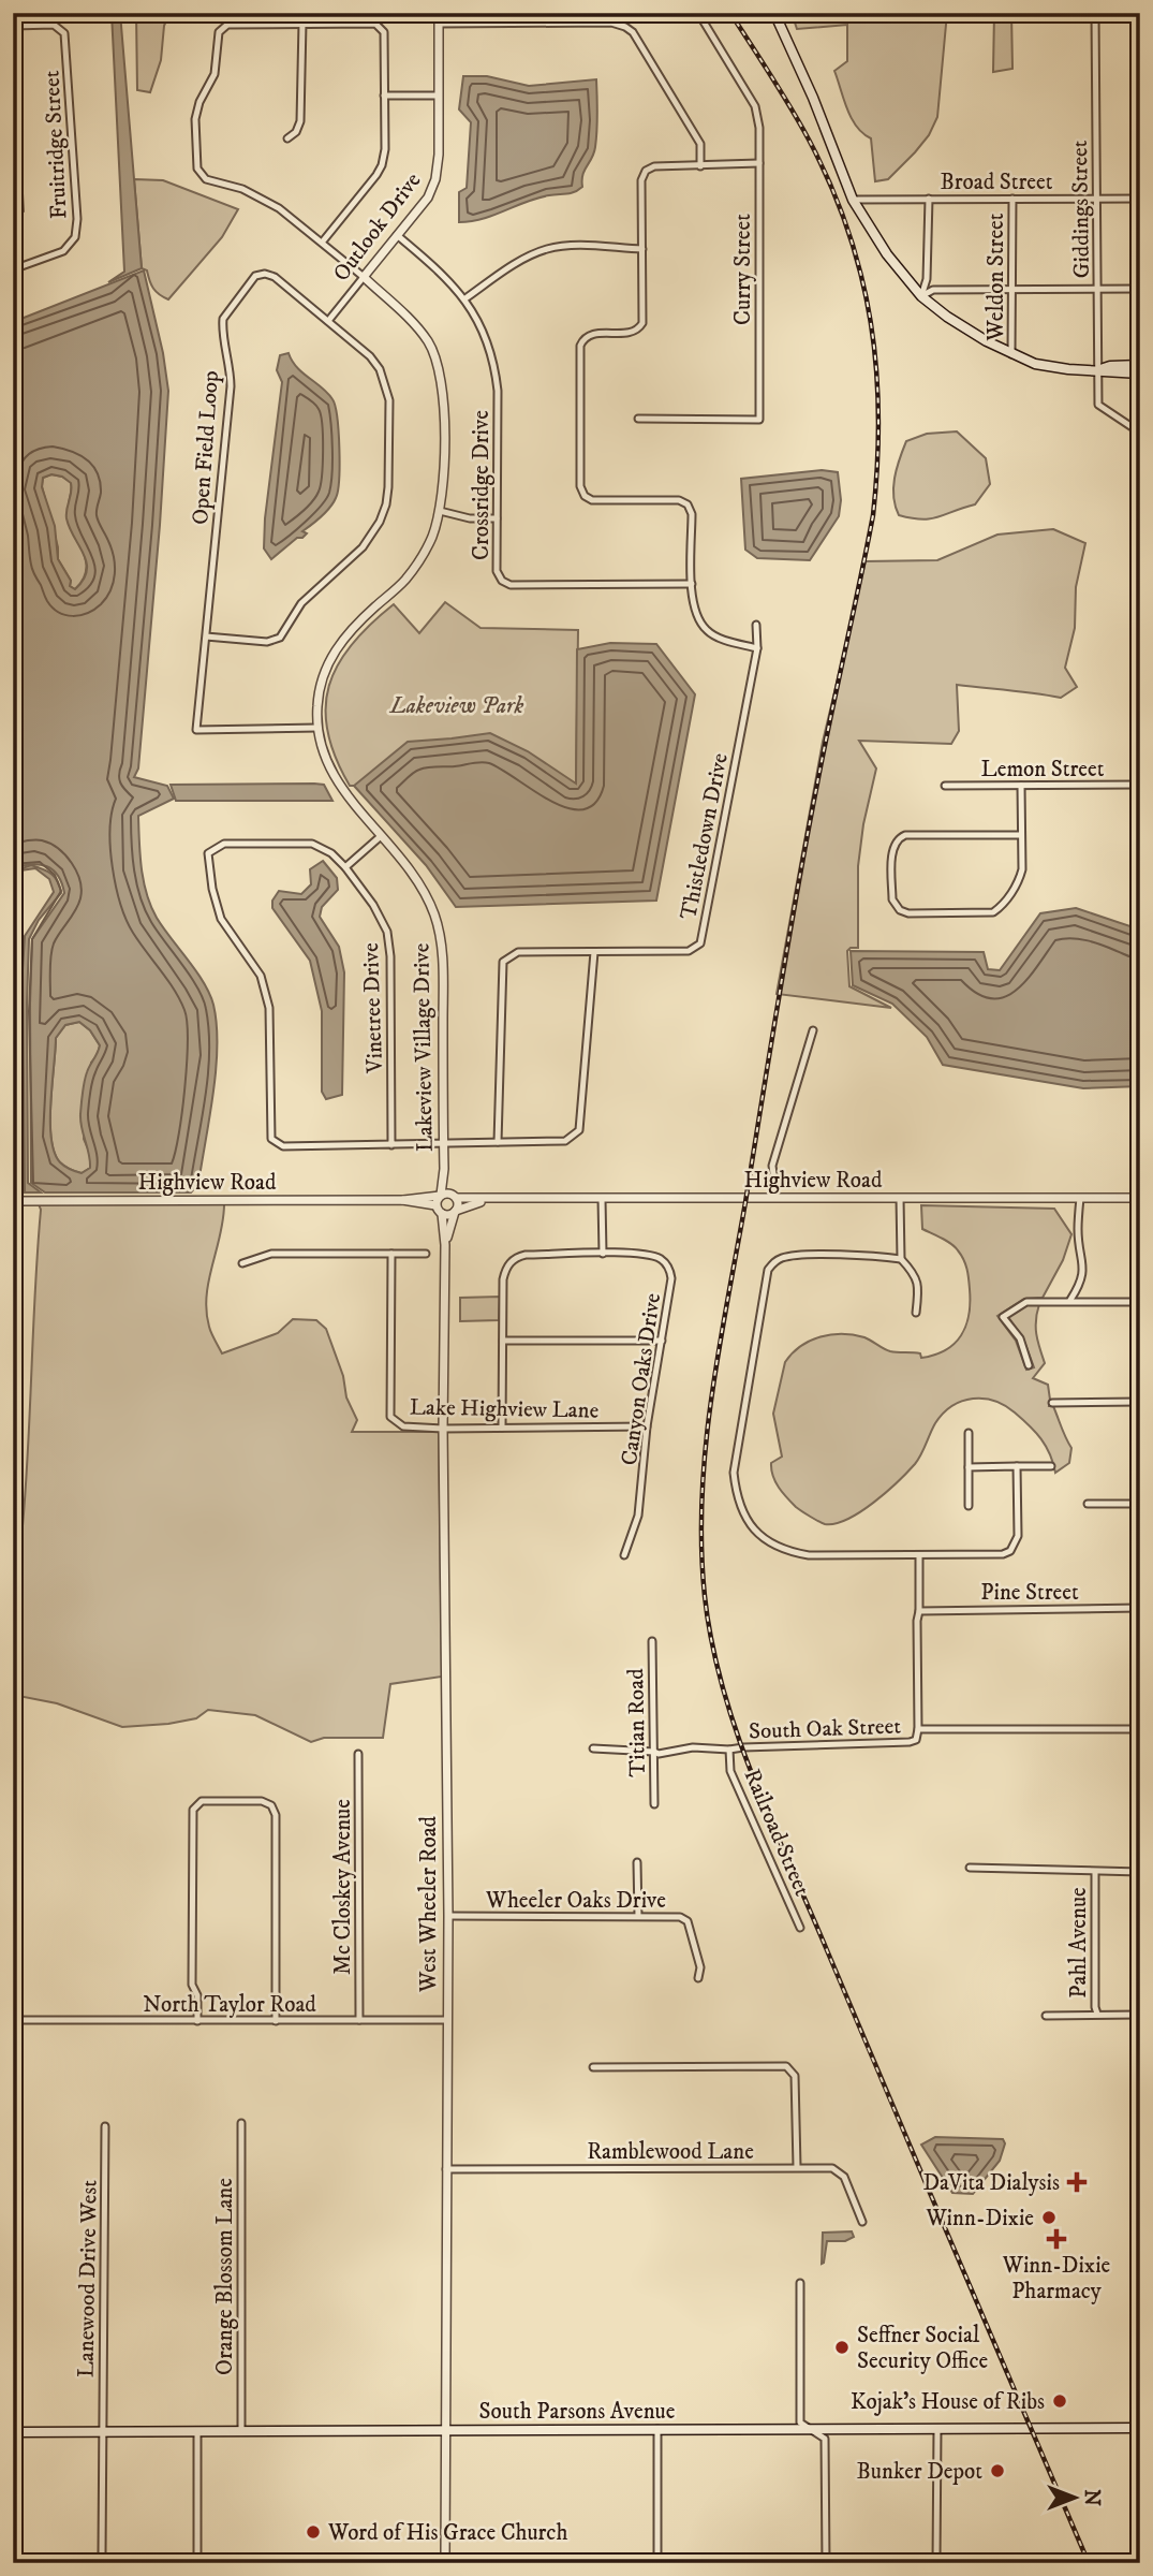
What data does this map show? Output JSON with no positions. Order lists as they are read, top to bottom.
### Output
{
  "streets": {
    "main road": ["South Parsons Avenue"],
    "street": [
      "Fruitridge Street",
      "Broad Street",
      "Giddings Street",
      "Outlook Drive",
      "Curry Street",
      "Weldon Street",
      "Open Field Loop",
      "Crossridge Drive",
      "Lemon Street",
      "Thistledown Drive",
      "Vinetree Drive",
      "Lakeview Village Drive",
      "Highview Road",
      "Canyon Oaks Drive",
      "Lake Highview Lane",
      "Pine Street",
      "Titian Road",
      "South Oak Street",
      "Railroad Street",
      "Mc Closkey Avenue",
      "Wheeler Oaks Drive",
      "West Wheeler Road",
      "Pahl Avenue",
      "North Taylor Road",
      "Ramblewood Lane",
      "Orange Blossom Lane",
      "Lanewood Drive West"
    ]
  },
  "crossings": [
    ["Broad Street", "Giddings Street"],
    ["Broad Street", "Weldon Street"],
    ["Outlook Drive", "Open Field Loop"],
    ["Outlook Drive", "Crossridge Drive"],
    ["Outlook Drive", "Lakeview Village Drive"],
    ["Open Field Loop", "Lakeview Village Drive"],
    ["Thistledown Drive", "Vinetree Drive"],
    ["Vinetree Drive", "Lakeview Village Drive"],
    ["Lakeview Village Drive", "Highview Road"],
    ["Lakeview Village Drive", "West Wheeler Road"],
    ["Highview Road", "West Wheeler Road"],
    ["Canyon Oaks Drive", "Lake Highview Lane"],
    ["Lake Highview Lane", "West Wheeler Road"],
    ["Titian Road", "South Oak Street"],
    ["South Oak Street", "Railroad Street"],
    ["Mc Closkey Avenue", "North Taylor Road"],
    ["Wheeler Oaks Drive", "West Wheeler Road"],
    ["West Wheeler Road", "North Taylor Road"],
    ["West Wheeler Road", "Ramblewood Lane"],
    ["West Wheeler Road", "South Parsons Avenue"],
    ["Orange Blossom Lane", "South Parsons Avenue"],
    ["Lanewood Drive West", "South Parsons Avenue"]
  ],
  "parks": ["Lakeview Park"],
  "places": {
    "health": ["DaVita Dialysis", "Winn-Dixie Pharmacy"],
    "other": [
      "Winn-Dixie",
      "Seffner Social Security Office",
      "Kojak's House of Ribs",
      "Bunker Depot",
      "Word of His Grace Church"
    ]
  },
  "north": "right"
}
